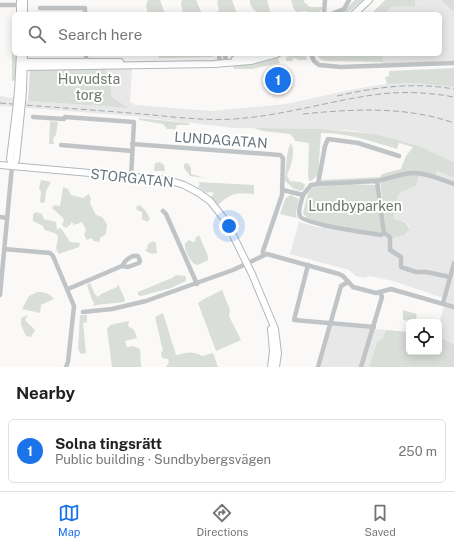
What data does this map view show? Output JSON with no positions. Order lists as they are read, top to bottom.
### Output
{
  "streets": {
    "street": ["LUNDAGATAN", "STORGATAN"]
  },
  "parks": ["Huvudsta torg", "Lundbyparken"],
  "page": {
    "search": "Search here",
    "pins": "1",
    "heading": "Nearby",
    "list": [
      {
        "mark": "1",
        "name": "Solna tingsrätt",
        "note": "Public building · Sundbybergsvägen",
        "value": "250 m"
      }
    ],
    "nav": ["Map", "Directions", "Saved"]
  }
}
